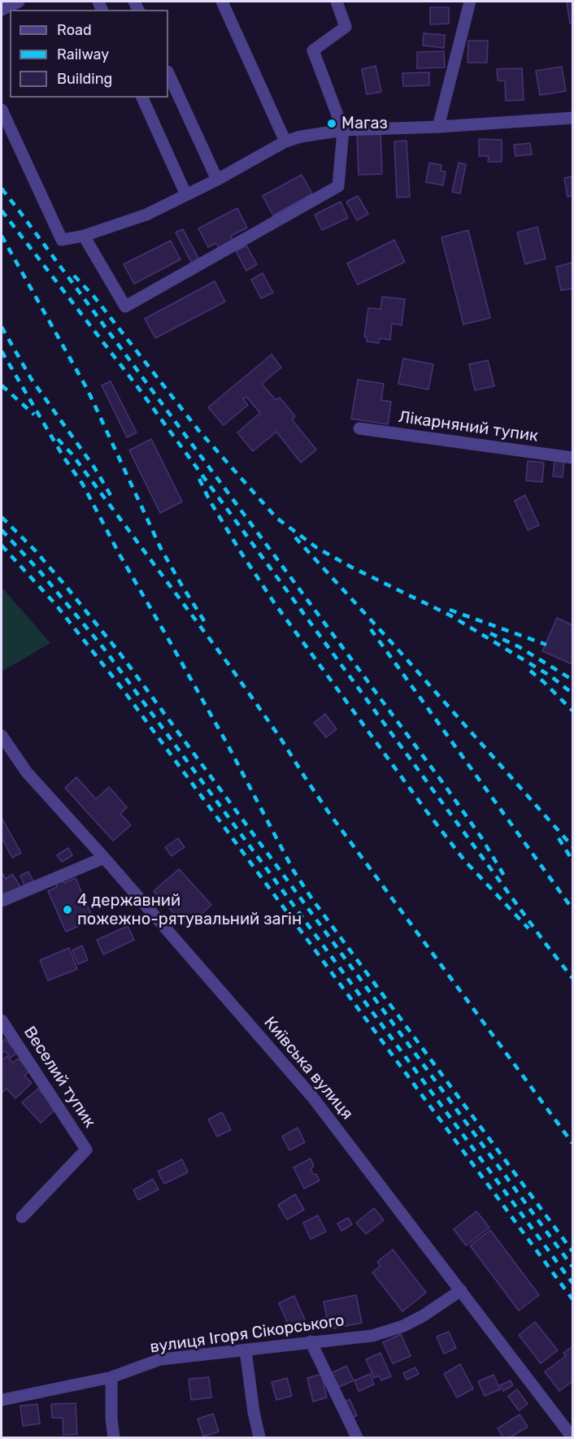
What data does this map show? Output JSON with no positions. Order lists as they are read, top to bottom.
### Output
{
  "streets": {
    "street": [
      "Лікарняний тупик",
      "Київська вулиця",
      "Веселий тупик",
      "вулиця Ігоря Сікорського"
    ]
  },
  "crossings": [
    ["Київська вулиця", "вулиця Ігоря Сікорського"]
  ],
  "places": ["Магаз", "4 державний пожежно-рятувальний загін"],
  "legend": ["Road", "Railway", "Building"]
}
